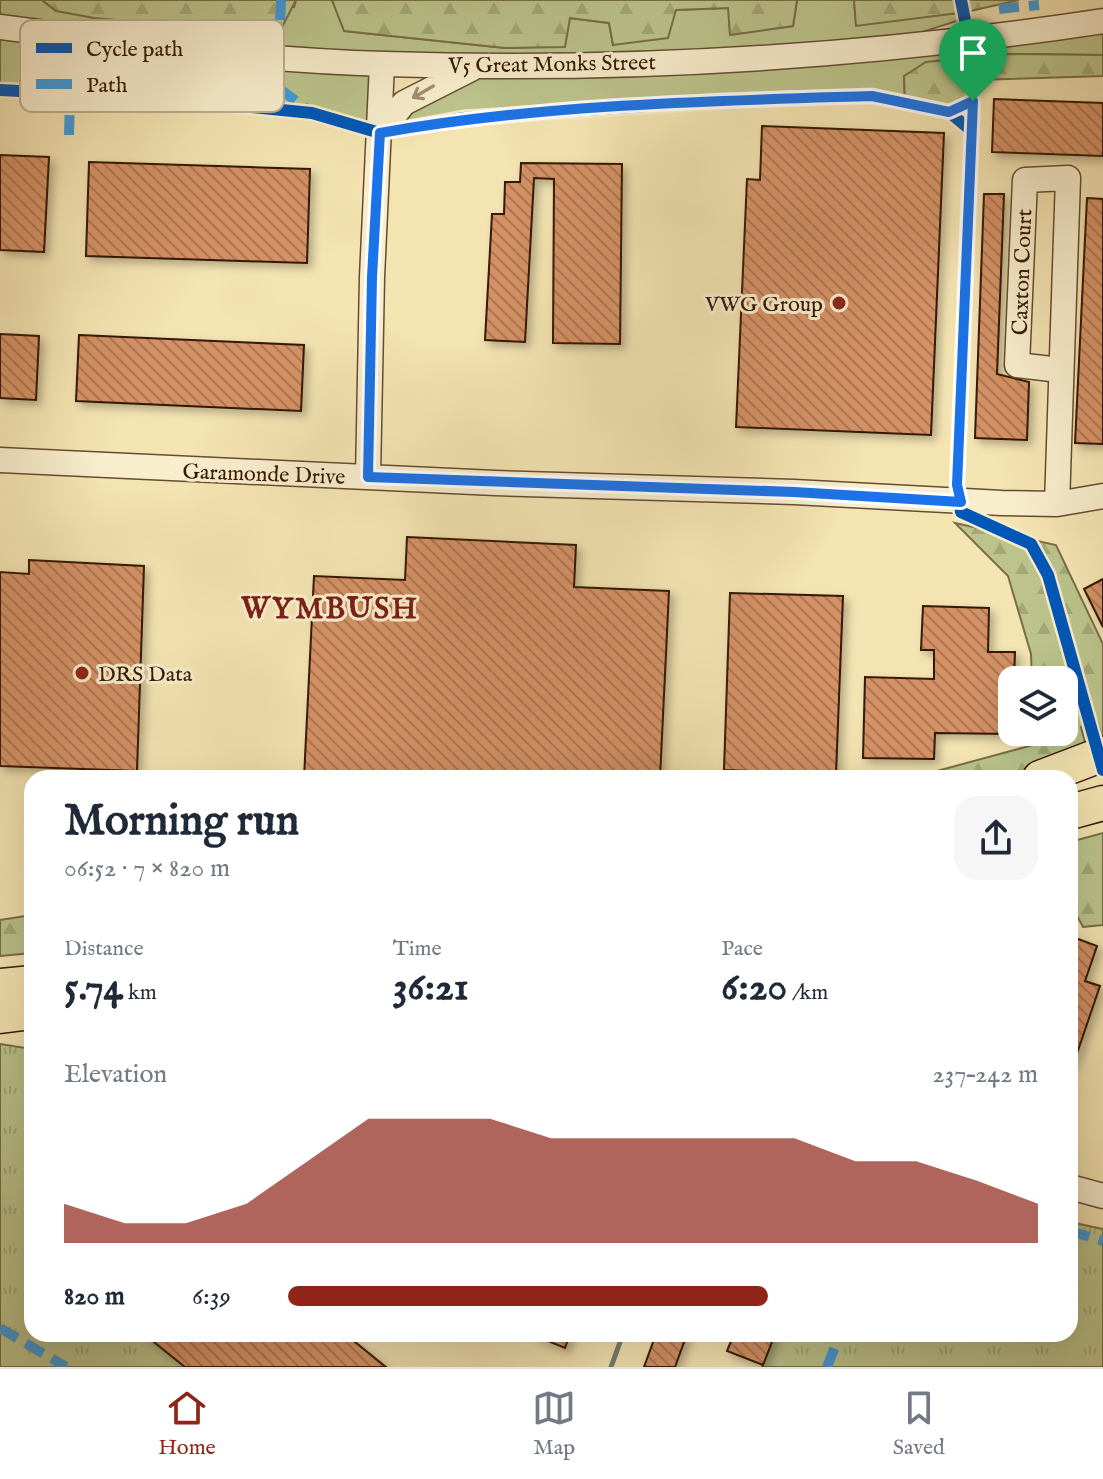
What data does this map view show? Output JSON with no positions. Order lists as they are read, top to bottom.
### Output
{
  "streets": {
    "street": ["V5 Great Monks Street", "Caxton Court", "Garamonde Drive"]
  },
  "crossings": [
    ["Caxton Court", "Garamonde Drive"]
  ],
  "districts": ["WYMBUSH"],
  "places": ["VWG Group", "DRS Data"],
  "legend": ["Cycle path", "Path"],
  "page": {
    "heading": ["Morning run", "06:52 · 7 × 820 m"],
    "stats": [
      ["Distance", "5.74 km"],
      ["Time", "36:21"],
      ["Pace", "6:20 /km"]
    ],
    "chart": ["Elevation", "237–242 m"],
    "list": [
      {
        "name": "820 m",
        "note": "6:39"
      }
    ],
    "tabs": ["Home", "Map", "Saved"]
  }
}
